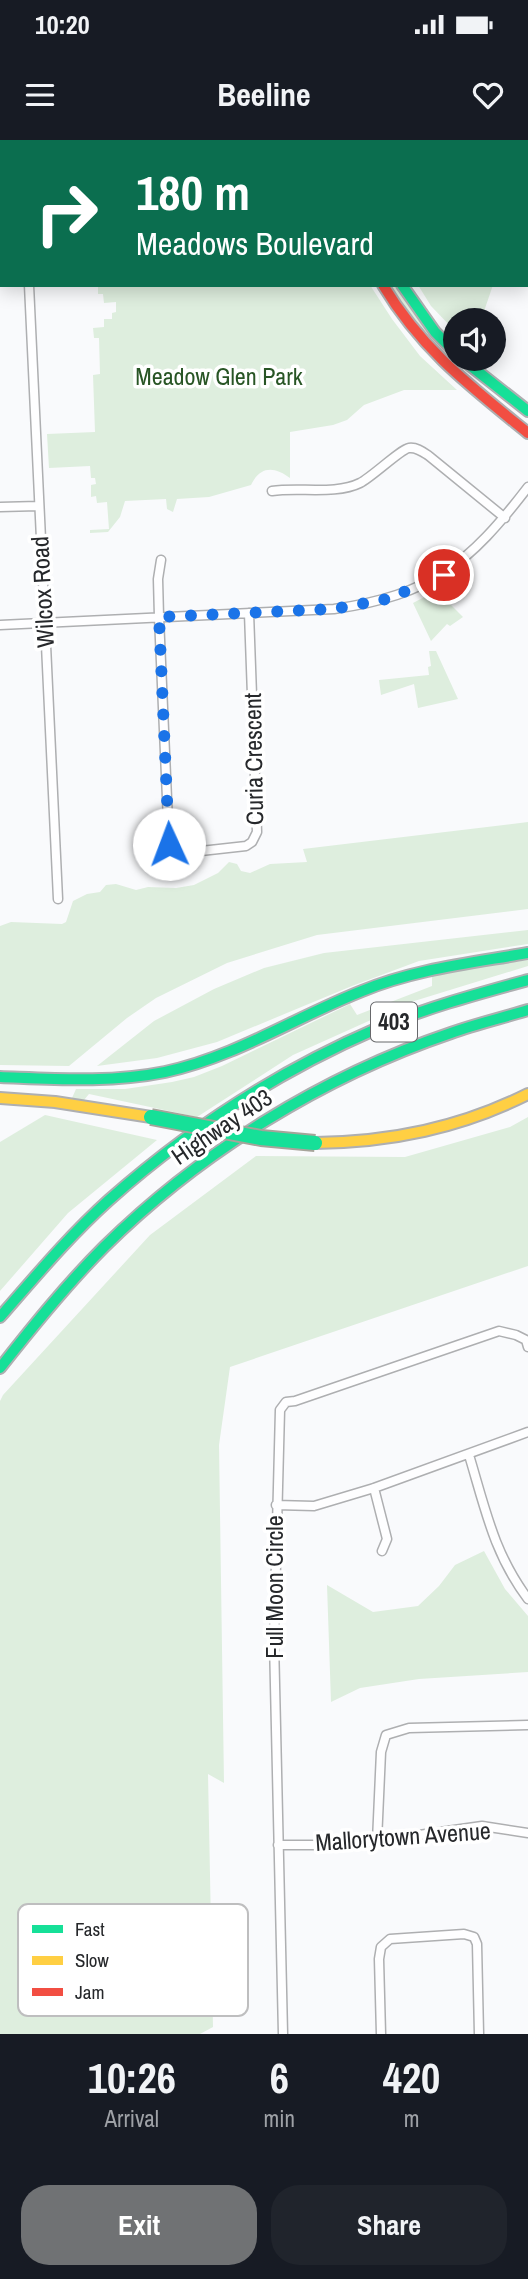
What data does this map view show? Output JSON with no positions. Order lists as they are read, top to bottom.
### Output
{
  "streets": {
    "main road": ["403", "Highway 403"],
    "street": [
      "Wilcox Road",
      "Curia Crescent",
      "Full Moon Circle",
      "Mallorytown Avenue"
    ]
  },
  "crossings": [
    ["Full Moon Circle", "Mallorytown Avenue"]
  ],
  "parks": ["Meadow Glen Park"],
  "legend": ["Fast", "Slow", "Jam"],
  "page": {
    "status": "10:20",
    "header": "Beeline",
    "turn": ["180 m", "Meadows Boulevard"],
    "eta": [
      "10:26",
      "Arrival",
      "6",
      "min",
      "420",
      "m"
    ],
    "buttons": ["Exit", "Share"]
  }
}
